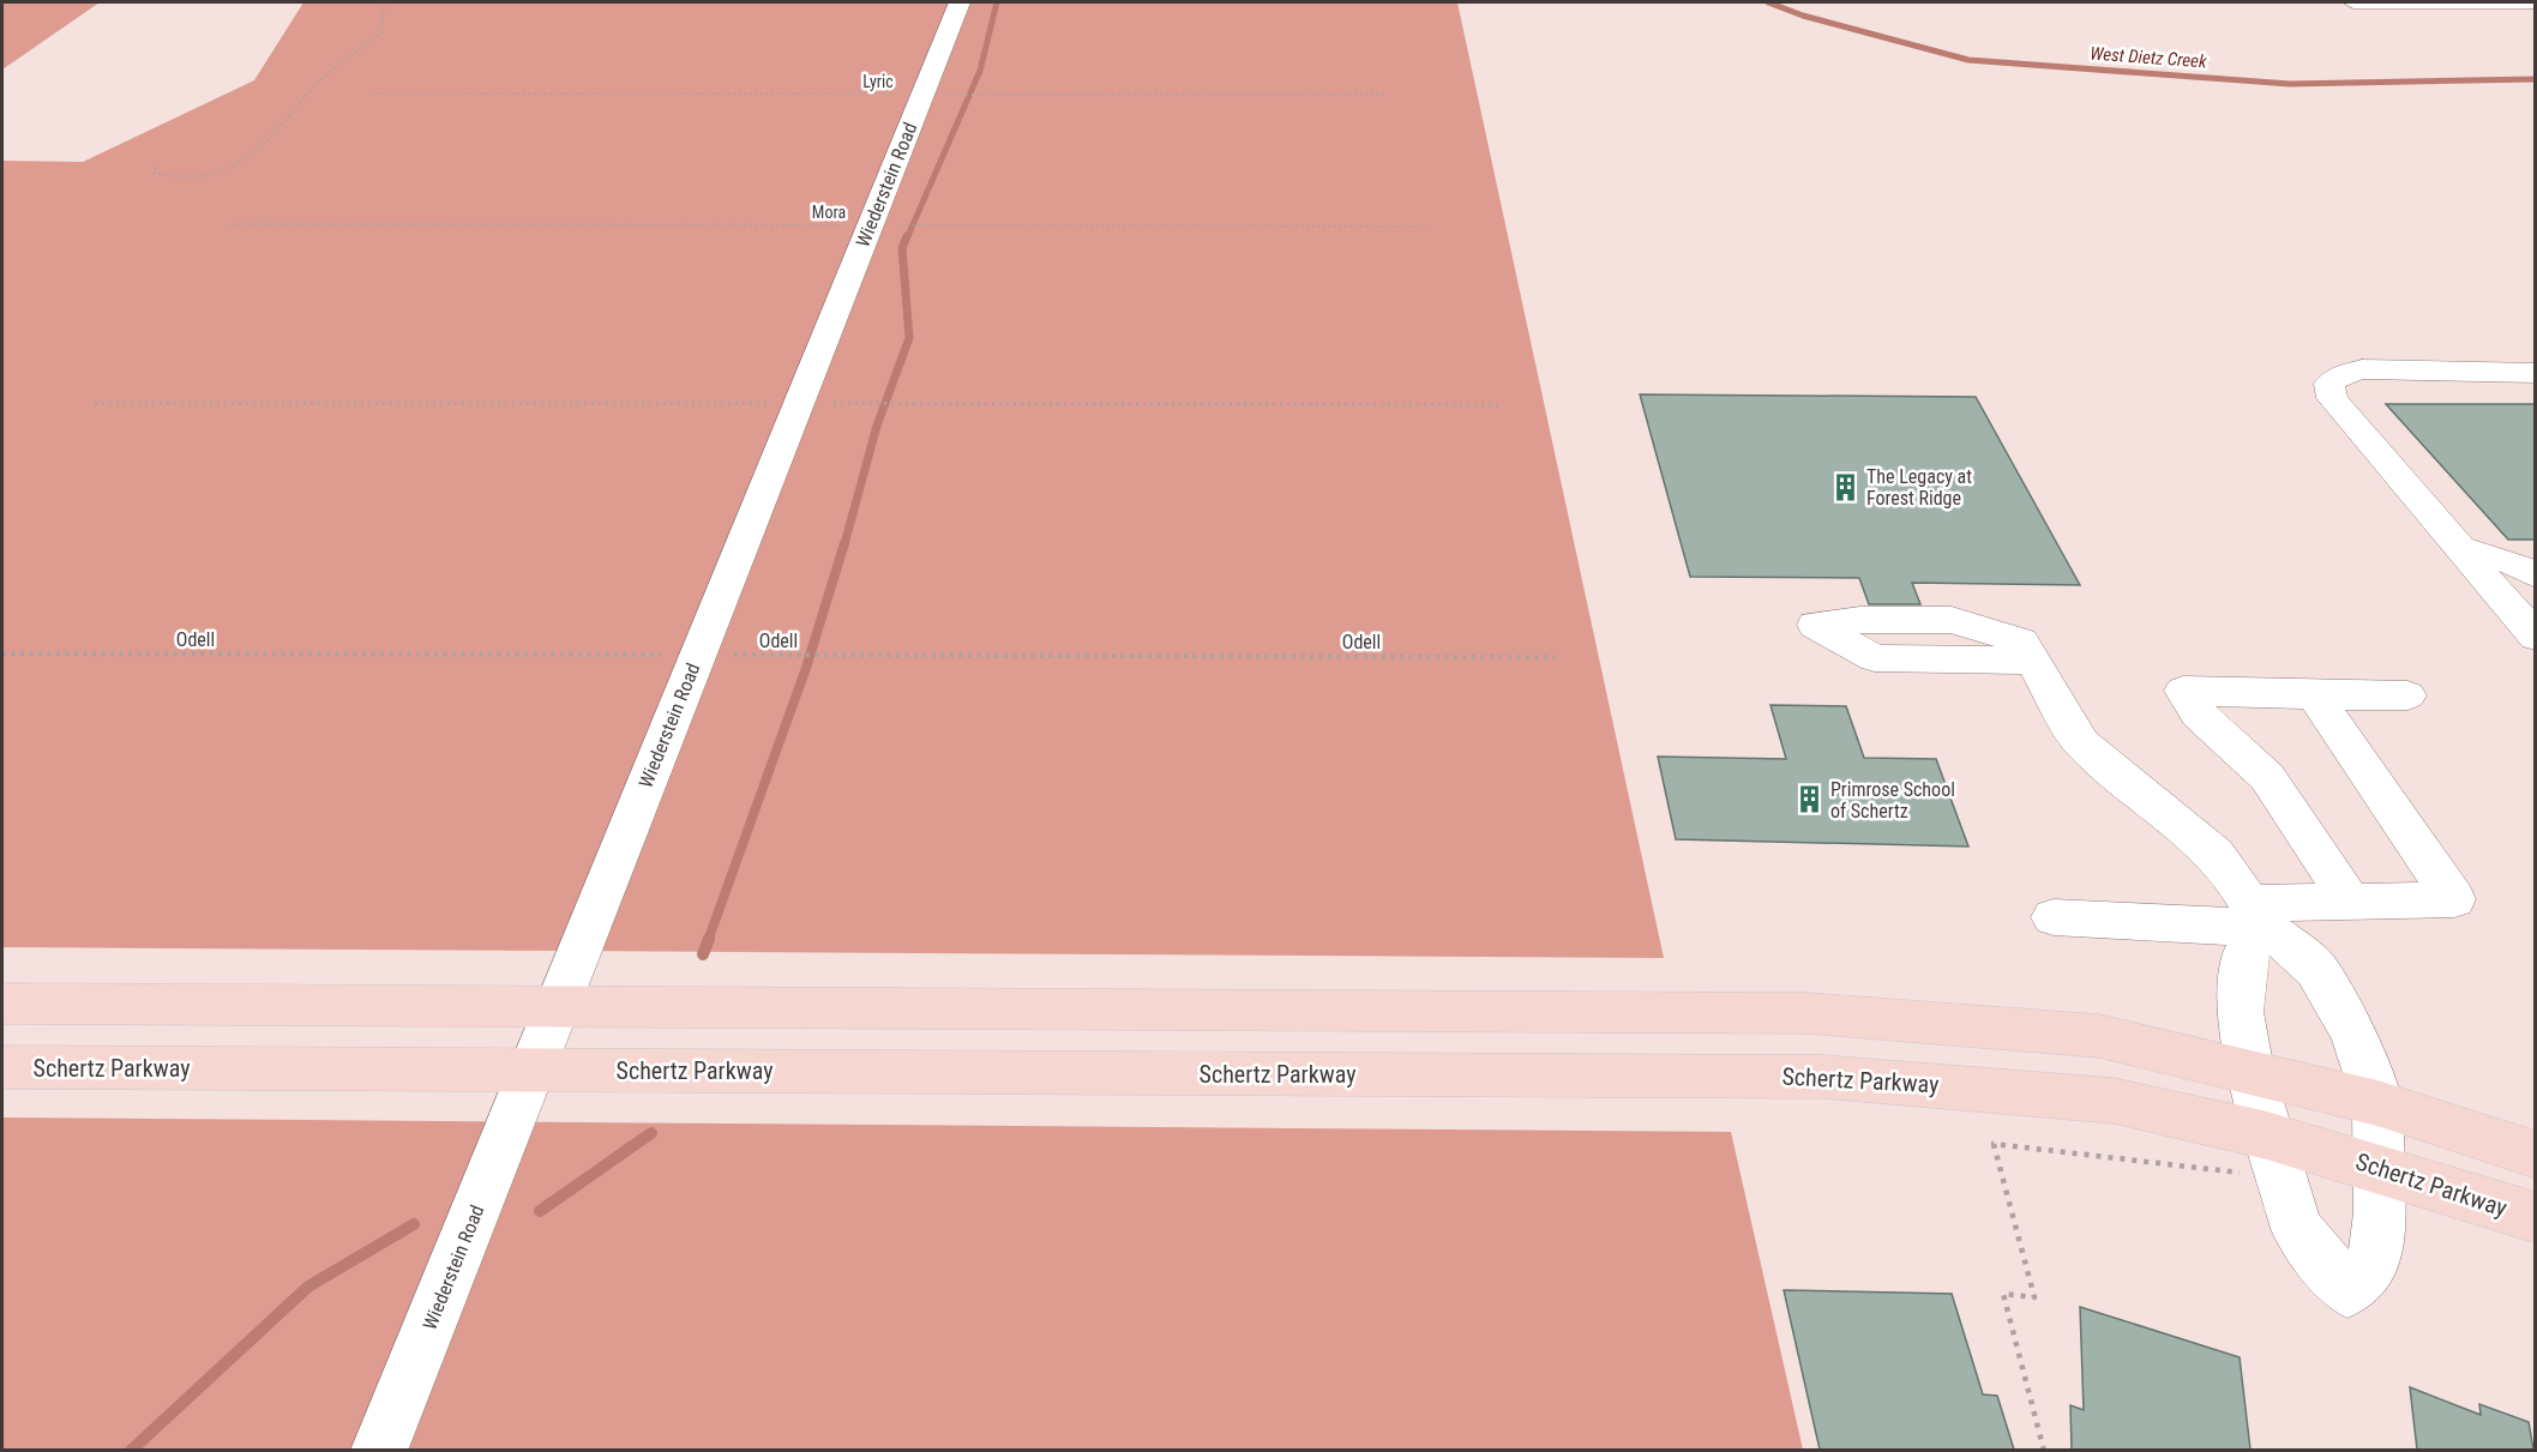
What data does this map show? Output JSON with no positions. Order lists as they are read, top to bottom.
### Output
{
  "streets": {
    "main road": ["Schertz Parkway"],
    "street": ["Wiederstein Road"],
    "path": ["Lyric", "Mora", "Odell"]
  },
  "crossings": [
    ["Lyric", "Wiederstein Road"],
    ["Wiederstein Road", "Mora"],
    ["Wiederstein Road", "Odell"],
    ["Wiederstein Road", "Schertz Parkway"]
  ],
  "water": ["West Dietz Creek"],
  "places": {
    "building": ["The Legacy at Forest Ridge", "Primrose School of Schertz"]
  }
}
